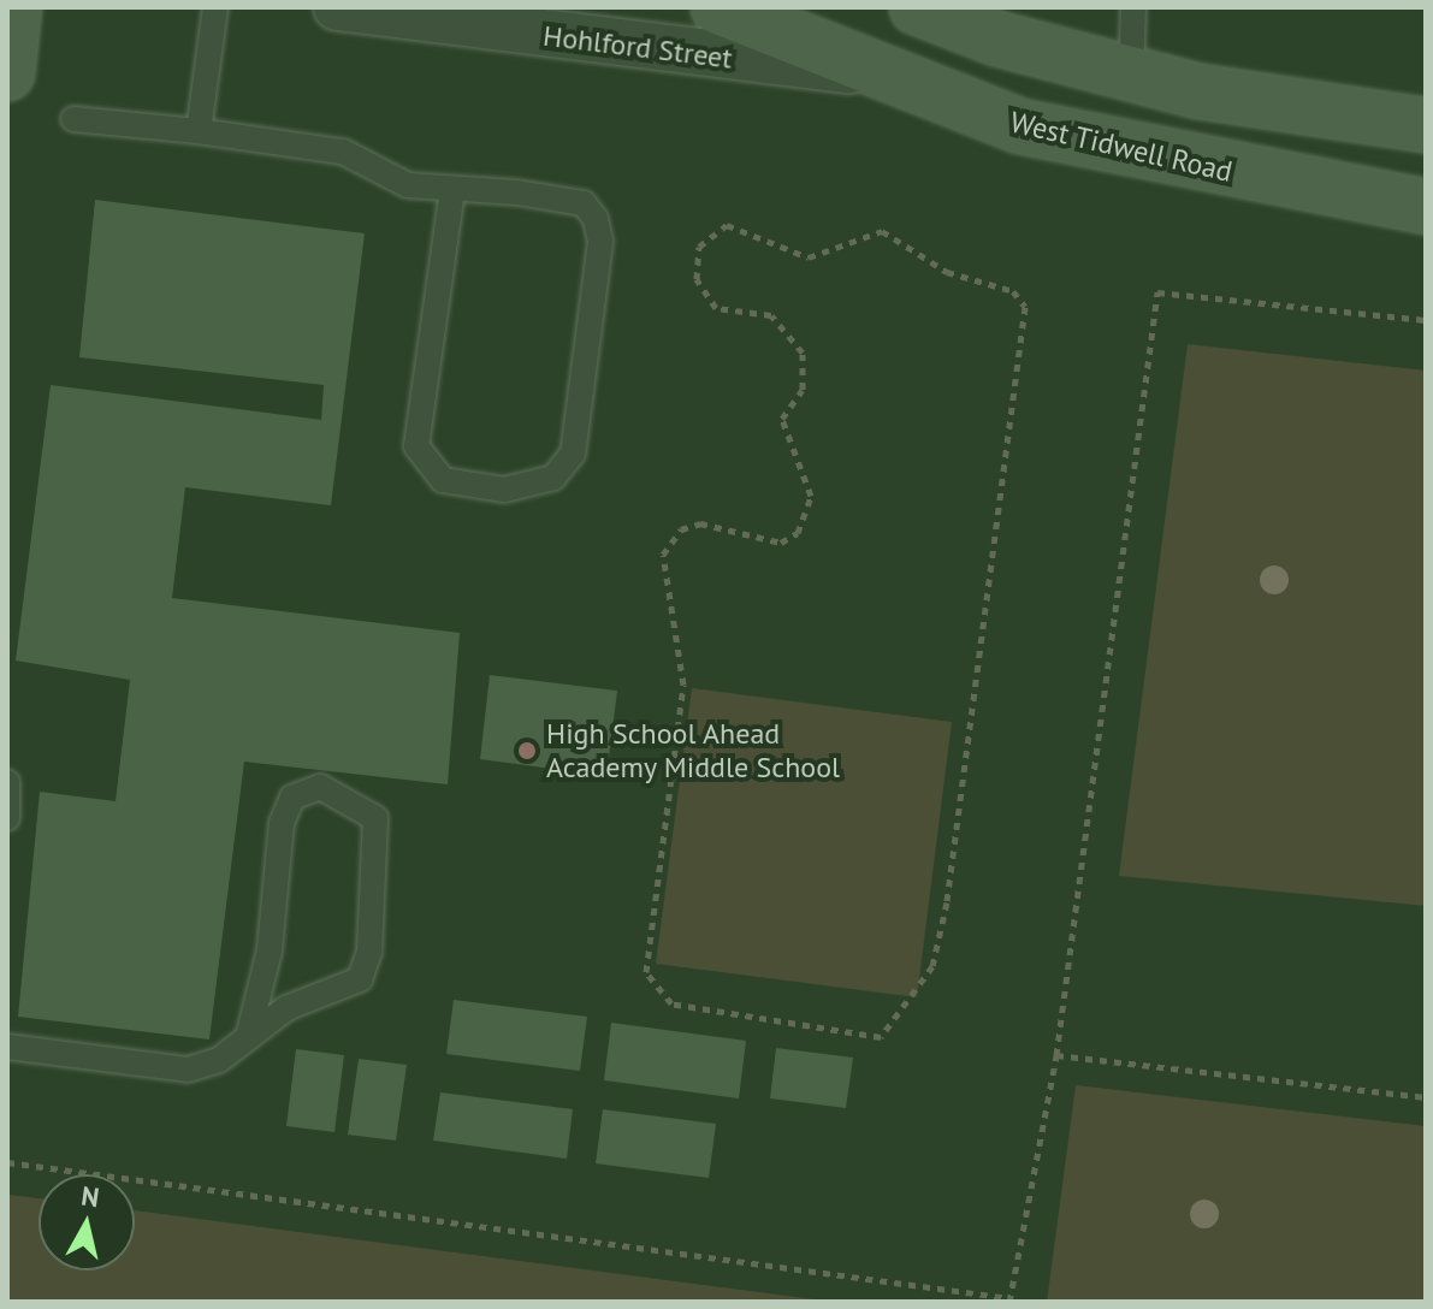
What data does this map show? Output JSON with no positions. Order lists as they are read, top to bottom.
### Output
{
  "streets": {
    "main road": ["West Tidwell Road"],
    "street": ["Hohlford Street"]
  },
  "crossings": [
    ["Hohlford Street", "West Tidwell Road"]
  ],
  "places": ["High School Ahead Academy Middle School"],
  "north": "top"
}
